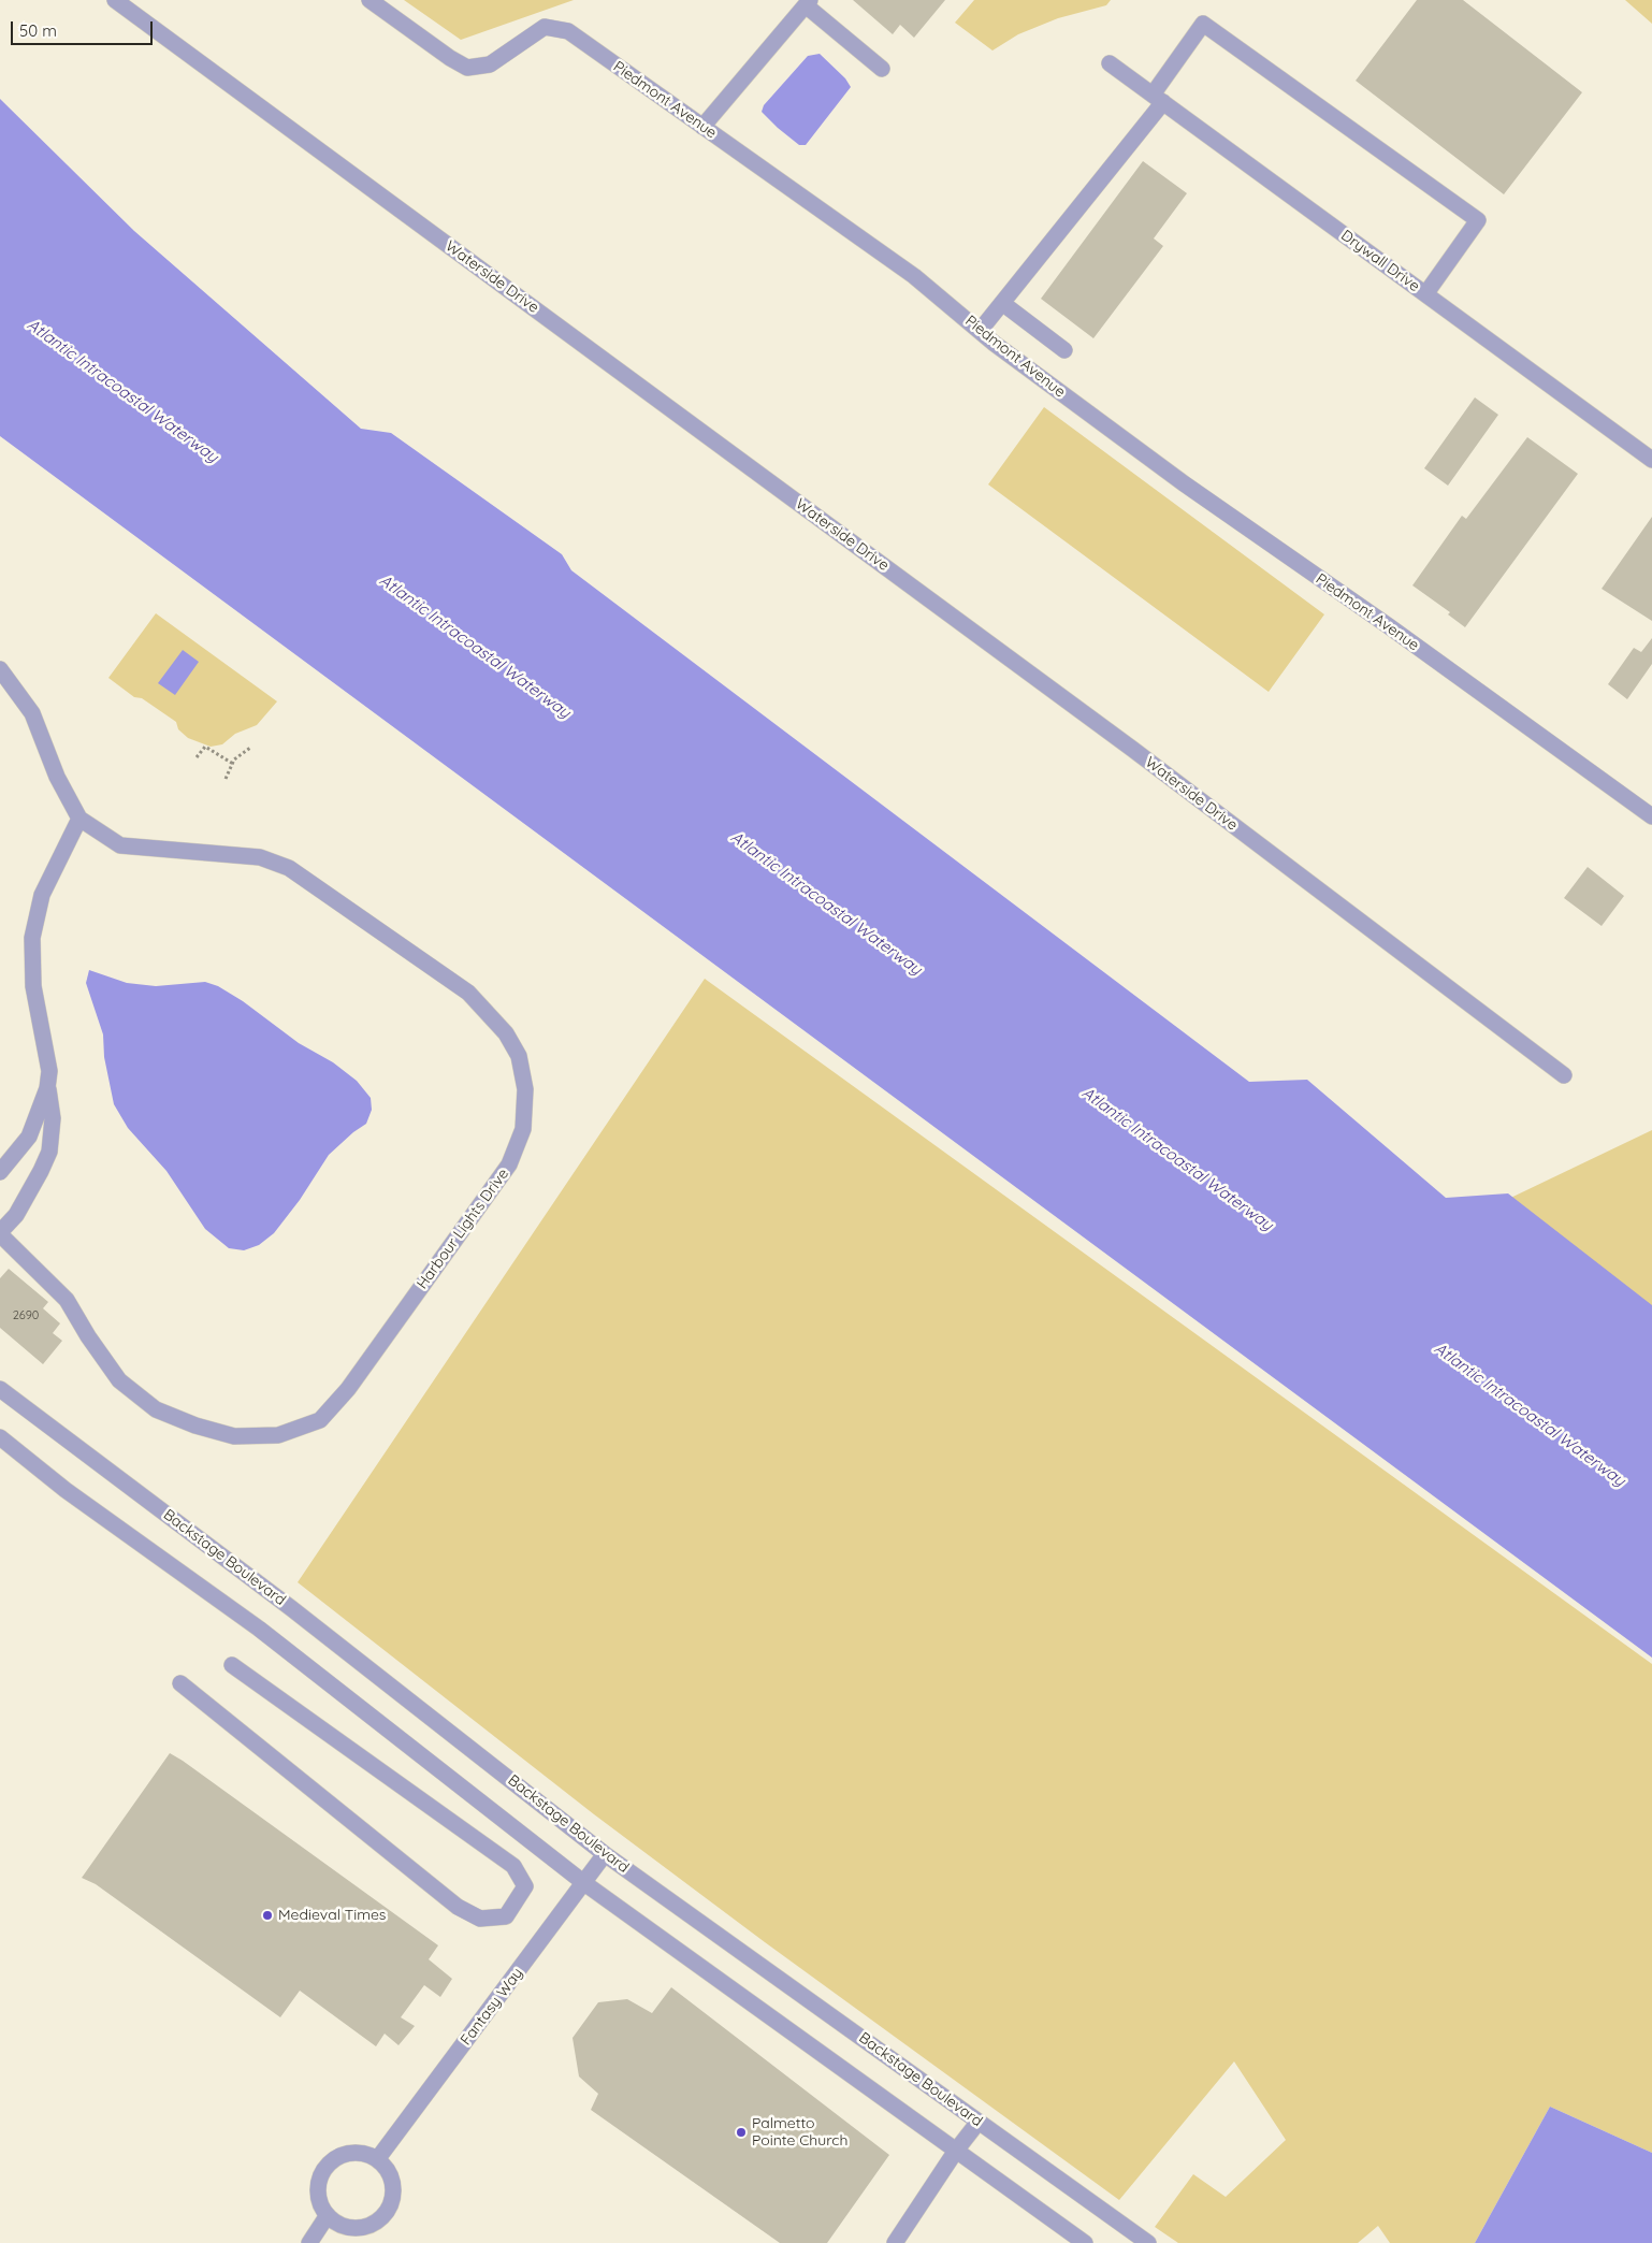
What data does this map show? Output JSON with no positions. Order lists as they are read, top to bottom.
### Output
{
  "streets": {
    "street": [
      "Piedmont Avenue",
      "Drywall Drive",
      "Waterside Drive",
      "Harbour Lights Drive",
      "Backstage Boulevard",
      "Fantasy Way"
    ]
  },
  "crossings": [
    ["Backstage Boulevard", "Fantasy Way"]
  ],
  "water": ["Atlantic Intracoastal Waterway"],
  "places": ["Medieval Times", "Palmetto Pointe Church"],
  "house_numbers": ["2690"],
  "scale_bar": "50 m"
}
